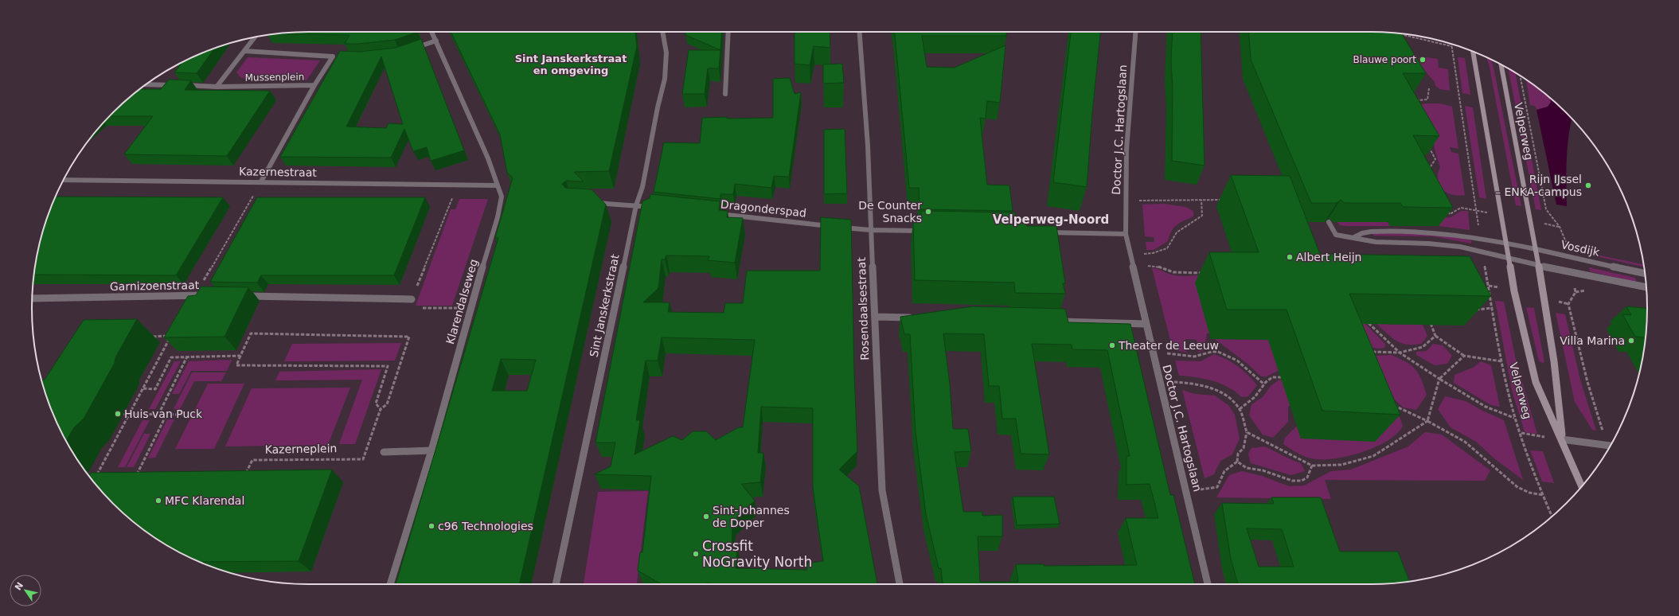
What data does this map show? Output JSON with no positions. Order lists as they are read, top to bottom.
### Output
{
  "streets": {
    "main road": ["Velperweg"],
    "street": [
      "Mussenplein",
      "Doctor J.C. Hartogslaan",
      "Kazernestraat",
      "Dragonderspad",
      "Vosdijk",
      "Garnizoenstraat",
      "Klarendalseweg",
      "Sint Janskerkstraat",
      "Rosendaalsestraat"
    ],
    "path": ["Kazerneplein"]
  },
  "crossings": [
    ["Velperweg", "Vosdijk"],
    ["Kazernestraat", "Klarendalseweg"],
    ["Dragonderspad", "Rosendaalsestraat"]
  ],
  "districts": ["Sint Janskerkstraat en omgeving", "Velperweg-Noord"],
  "places": [
    "Blauwe poort",
    "Rijn IJssel – ENKA-campus",
    "De Counter Snacks",
    "Albert Heijn",
    "Villa Marina",
    "Theater de Leeuw",
    "Huis van Puck",
    "MFC Klarendal",
    "Sint-Johannes de Doper",
    "c96 Technologies",
    "Crossfit NoGravity North"
  ],
  "north": "top left"
}
